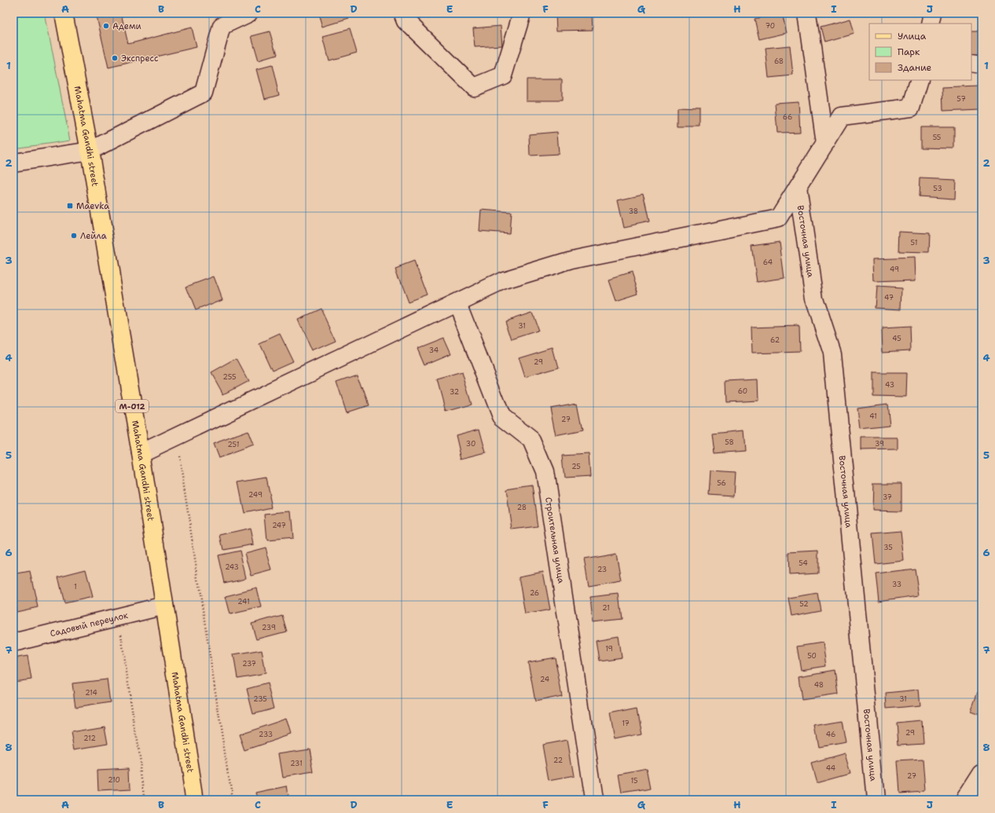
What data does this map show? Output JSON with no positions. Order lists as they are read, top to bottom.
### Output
{
  "streets": {
    "main road": ["Mahatma Gandhi street", "М-012"],
    "street": ["Восточная улица", "Строительная улица", "Садовый переулок"]
  },
  "crossings": [
    ["Mahatma Gandhi street", "Садовый переулок"]
  ],
  "places": {
    "other": ["Адеми", "Экспресс", "Лейла"],
    "transit": ["Maevka"]
  },
  "house_numbers": [
    "70",
    "68",
    "57",
    "66",
    "55",
    "53",
    "38",
    "51",
    "64",
    "49",
    "47",
    "31",
    "45",
    "62",
    "34",
    "29",
    "255",
    "43",
    "60",
    "32",
    "41",
    "27",
    "58",
    "30",
    "39",
    "251",
    "25",
    "56",
    "249",
    "37",
    "28",
    "247",
    "35",
    "54",
    "243",
    "23",
    "33",
    "1",
    "26",
    "241",
    "52",
    "21",
    "239",
    "19",
    "50",
    "237",
    "24",
    "48",
    "214",
    "235",
    "31",
    "17",
    "29",
    "233",
    "46",
    "212",
    "22",
    "231",
    "44",
    "27",
    "210",
    "15"
  ],
  "legend": ["Улица", "Парк", "Здание"],
  "grid": {
    "columns": [
      "A",
      "B",
      "C",
      "D",
      "E",
      "F",
      "G",
      "H",
      "I",
      "J"
    ],
    "rows": [
      "1",
      "2",
      "3",
      "4",
      "5",
      "6",
      "7",
      "8"
    ]
  }
}
